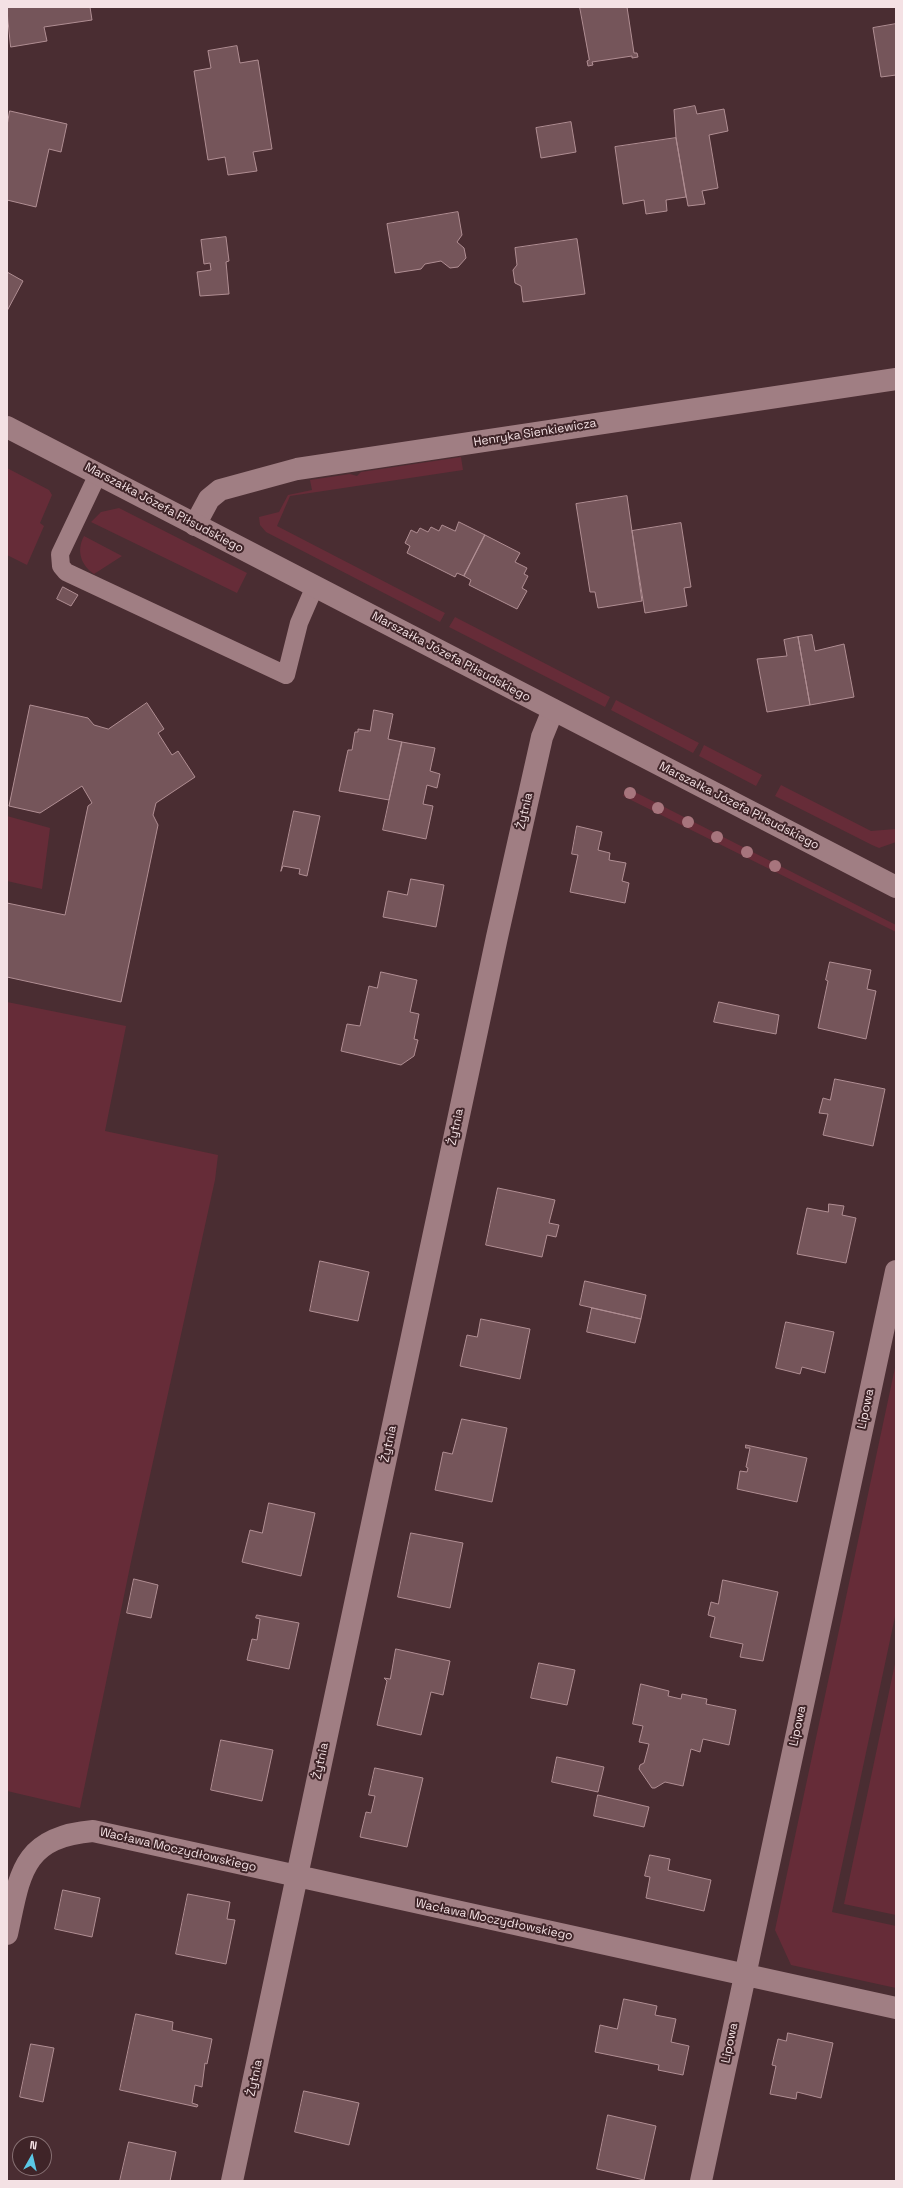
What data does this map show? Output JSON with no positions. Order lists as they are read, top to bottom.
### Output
{
  "streets": {
    "street": [
      "Henryka Sienkiewicza",
      "Marszałka Józefa Piłsudskiego",
      "Żytnia",
      "Lipowa",
      "Wacława Moczydłowskiego"
    ]
  },
  "crossings": [
    ["Henryka Sienkiewicza", "Marszałka Józefa Piłsudskiego"],
    ["Marszałka Józefa Piłsudskiego", "Żytnia"],
    ["Żytnia", "Wacława Moczydłowskiego"],
    ["Lipowa", "Wacława Moczydłowskiego"]
  ],
  "north": "top"
}
